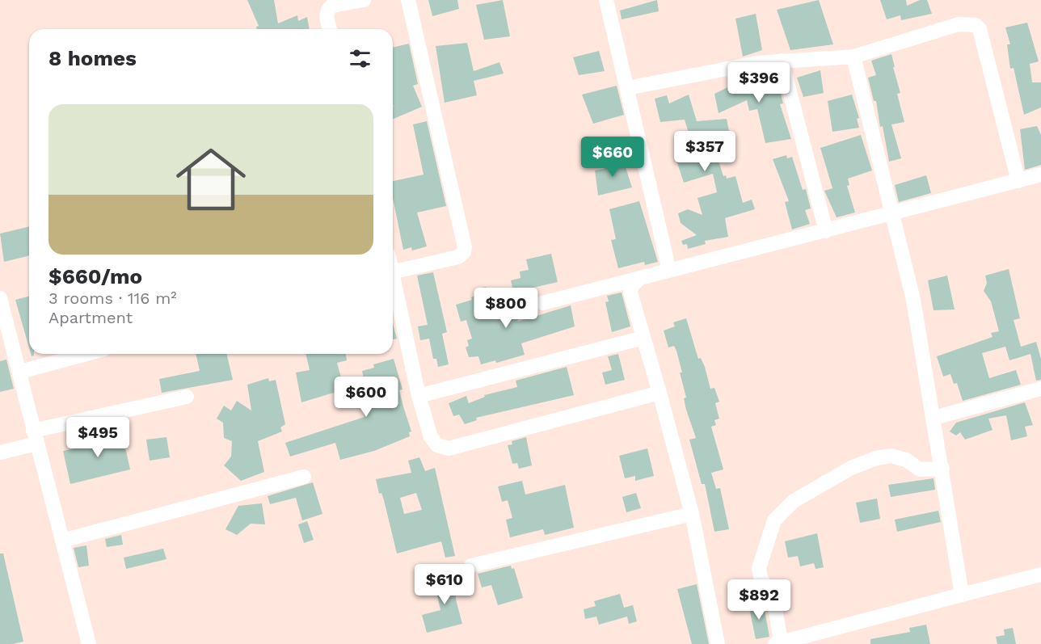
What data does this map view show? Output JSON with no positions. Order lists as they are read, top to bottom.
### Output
{
  "page": {
    "heading": "8 homes",
    "price": [
      "$396",
      "$357",
      "$660",
      "$800",
      "$600",
      "$495",
      "$610",
      "$892"
    ],
    "list": [
      {
        "name": "$660/mo",
        "note": "3 rooms · 116 m² · Apartment"
      }
    ]
  }
}
